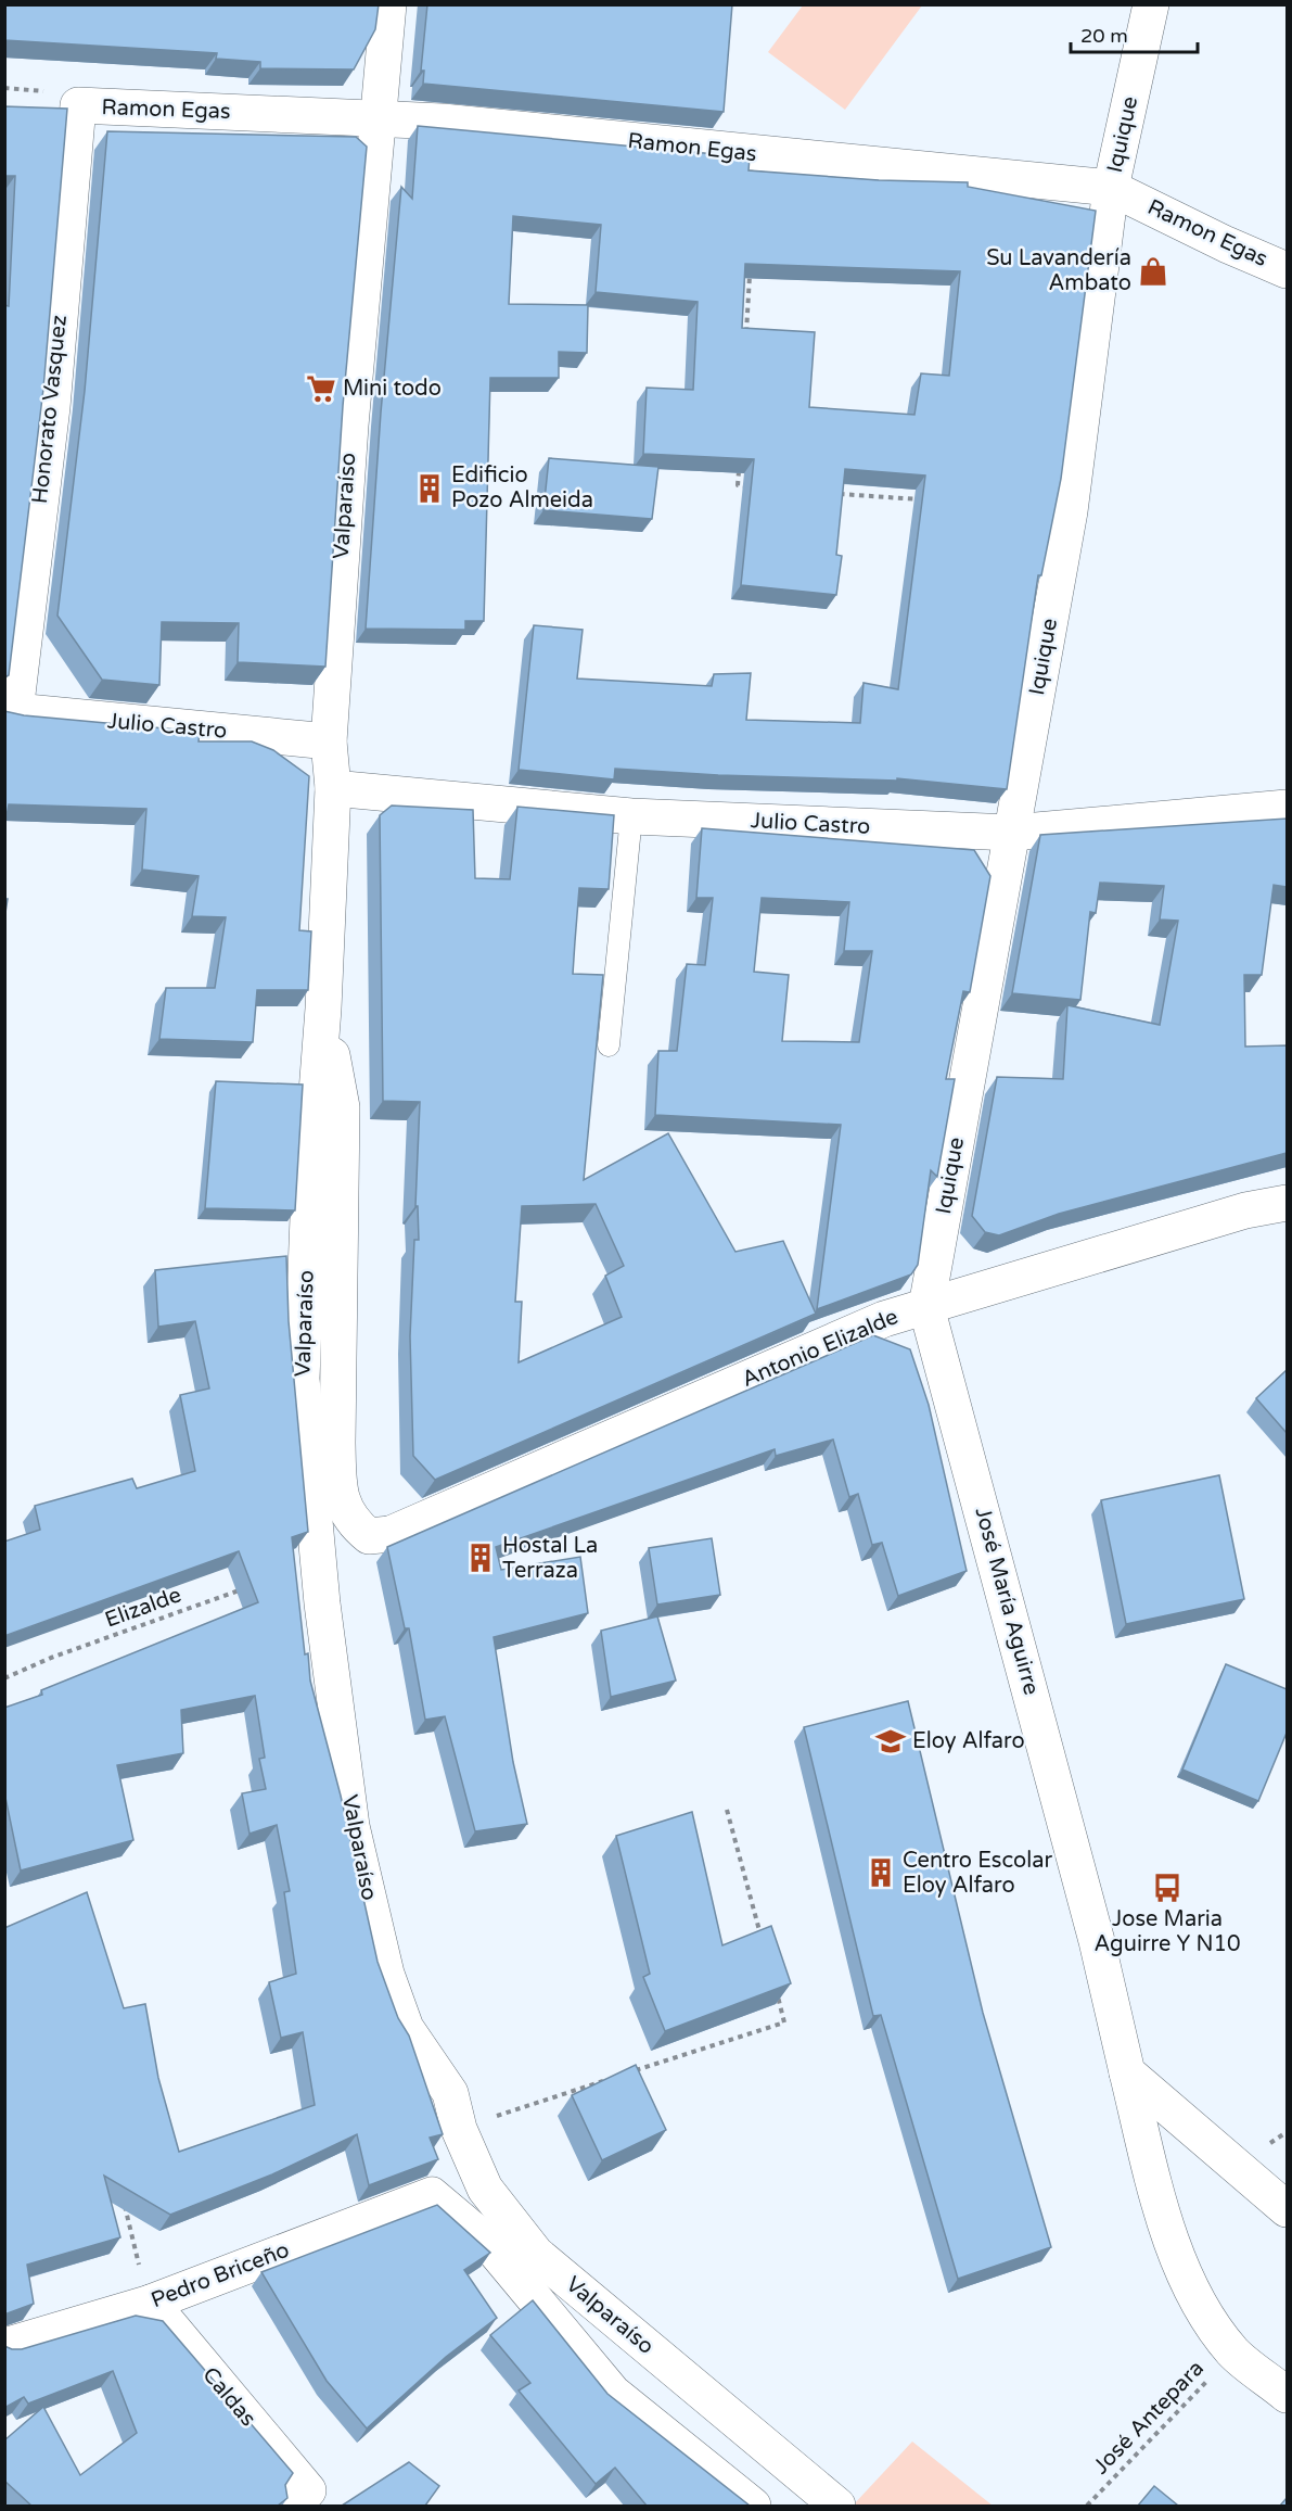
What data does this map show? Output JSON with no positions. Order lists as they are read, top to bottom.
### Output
{
  "streets": {
    "street": [
      "Ramon Egas",
      "Iquique",
      "Honorato Vasquez",
      "Valparaíso",
      "Julio Castro",
      "Antonio Elizalde",
      "José María Aguirre",
      "Pedro Briceño",
      "Caldas"
    ],
    "path": ["Elizalde", "José Antepara"]
  },
  "crossings": [
    ["Ramon Egas", "Iquique"],
    ["Ramon Egas", "Honorato Vasquez"],
    ["Ramon Egas", "Valparaíso"],
    ["Iquique", "Julio Castro"],
    ["Iquique", "Antonio Elizalde"],
    ["Iquique", "José María Aguirre"],
    ["Honorato Vasquez", "Julio Castro"],
    ["Valparaíso", "Julio Castro"],
    ["Valparaíso", "Antonio Elizalde"],
    ["Valparaíso", "Pedro Briceño"],
    ["Antonio Elizalde", "José María Aguirre"],
    ["José María Aguirre", "José Antepara"],
    ["Pedro Briceño", "Caldas"]
  ],
  "places": {
    "shop": ["Su Lavandería Ambato"],
    "supermarket": ["Mini todo"],
    "building": ["Edificio Pozo Almeida", "Hostal La Terraza", "Centro Escolar Eloy Alfaro"],
    "school or university": ["Eloy Alfaro"],
    "bus stop": ["Jose Maria Aguirre Y N10"]
  },
  "scale_bar": "20 m"
}
